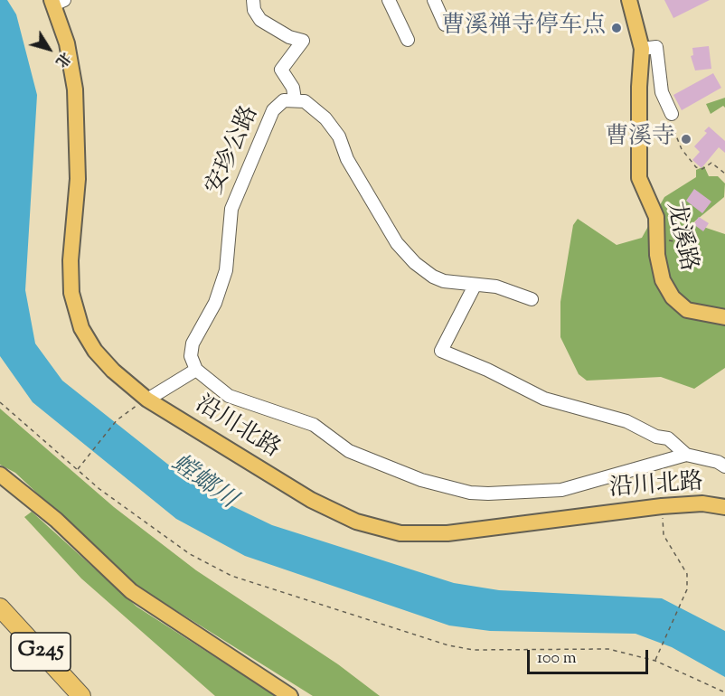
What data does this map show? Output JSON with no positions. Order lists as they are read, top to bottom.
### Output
{
  "streets": {
    "highway": ["G245"],
    "main road": ["龙溪路", "沿川北路"],
    "street": ["安珍公路"]
  },
  "water": ["螳螂川"],
  "places": ["曹溪禅寺停车点", "曹溪寺"],
  "scale_bar": "100 m",
  "north": "bottom right"
}
